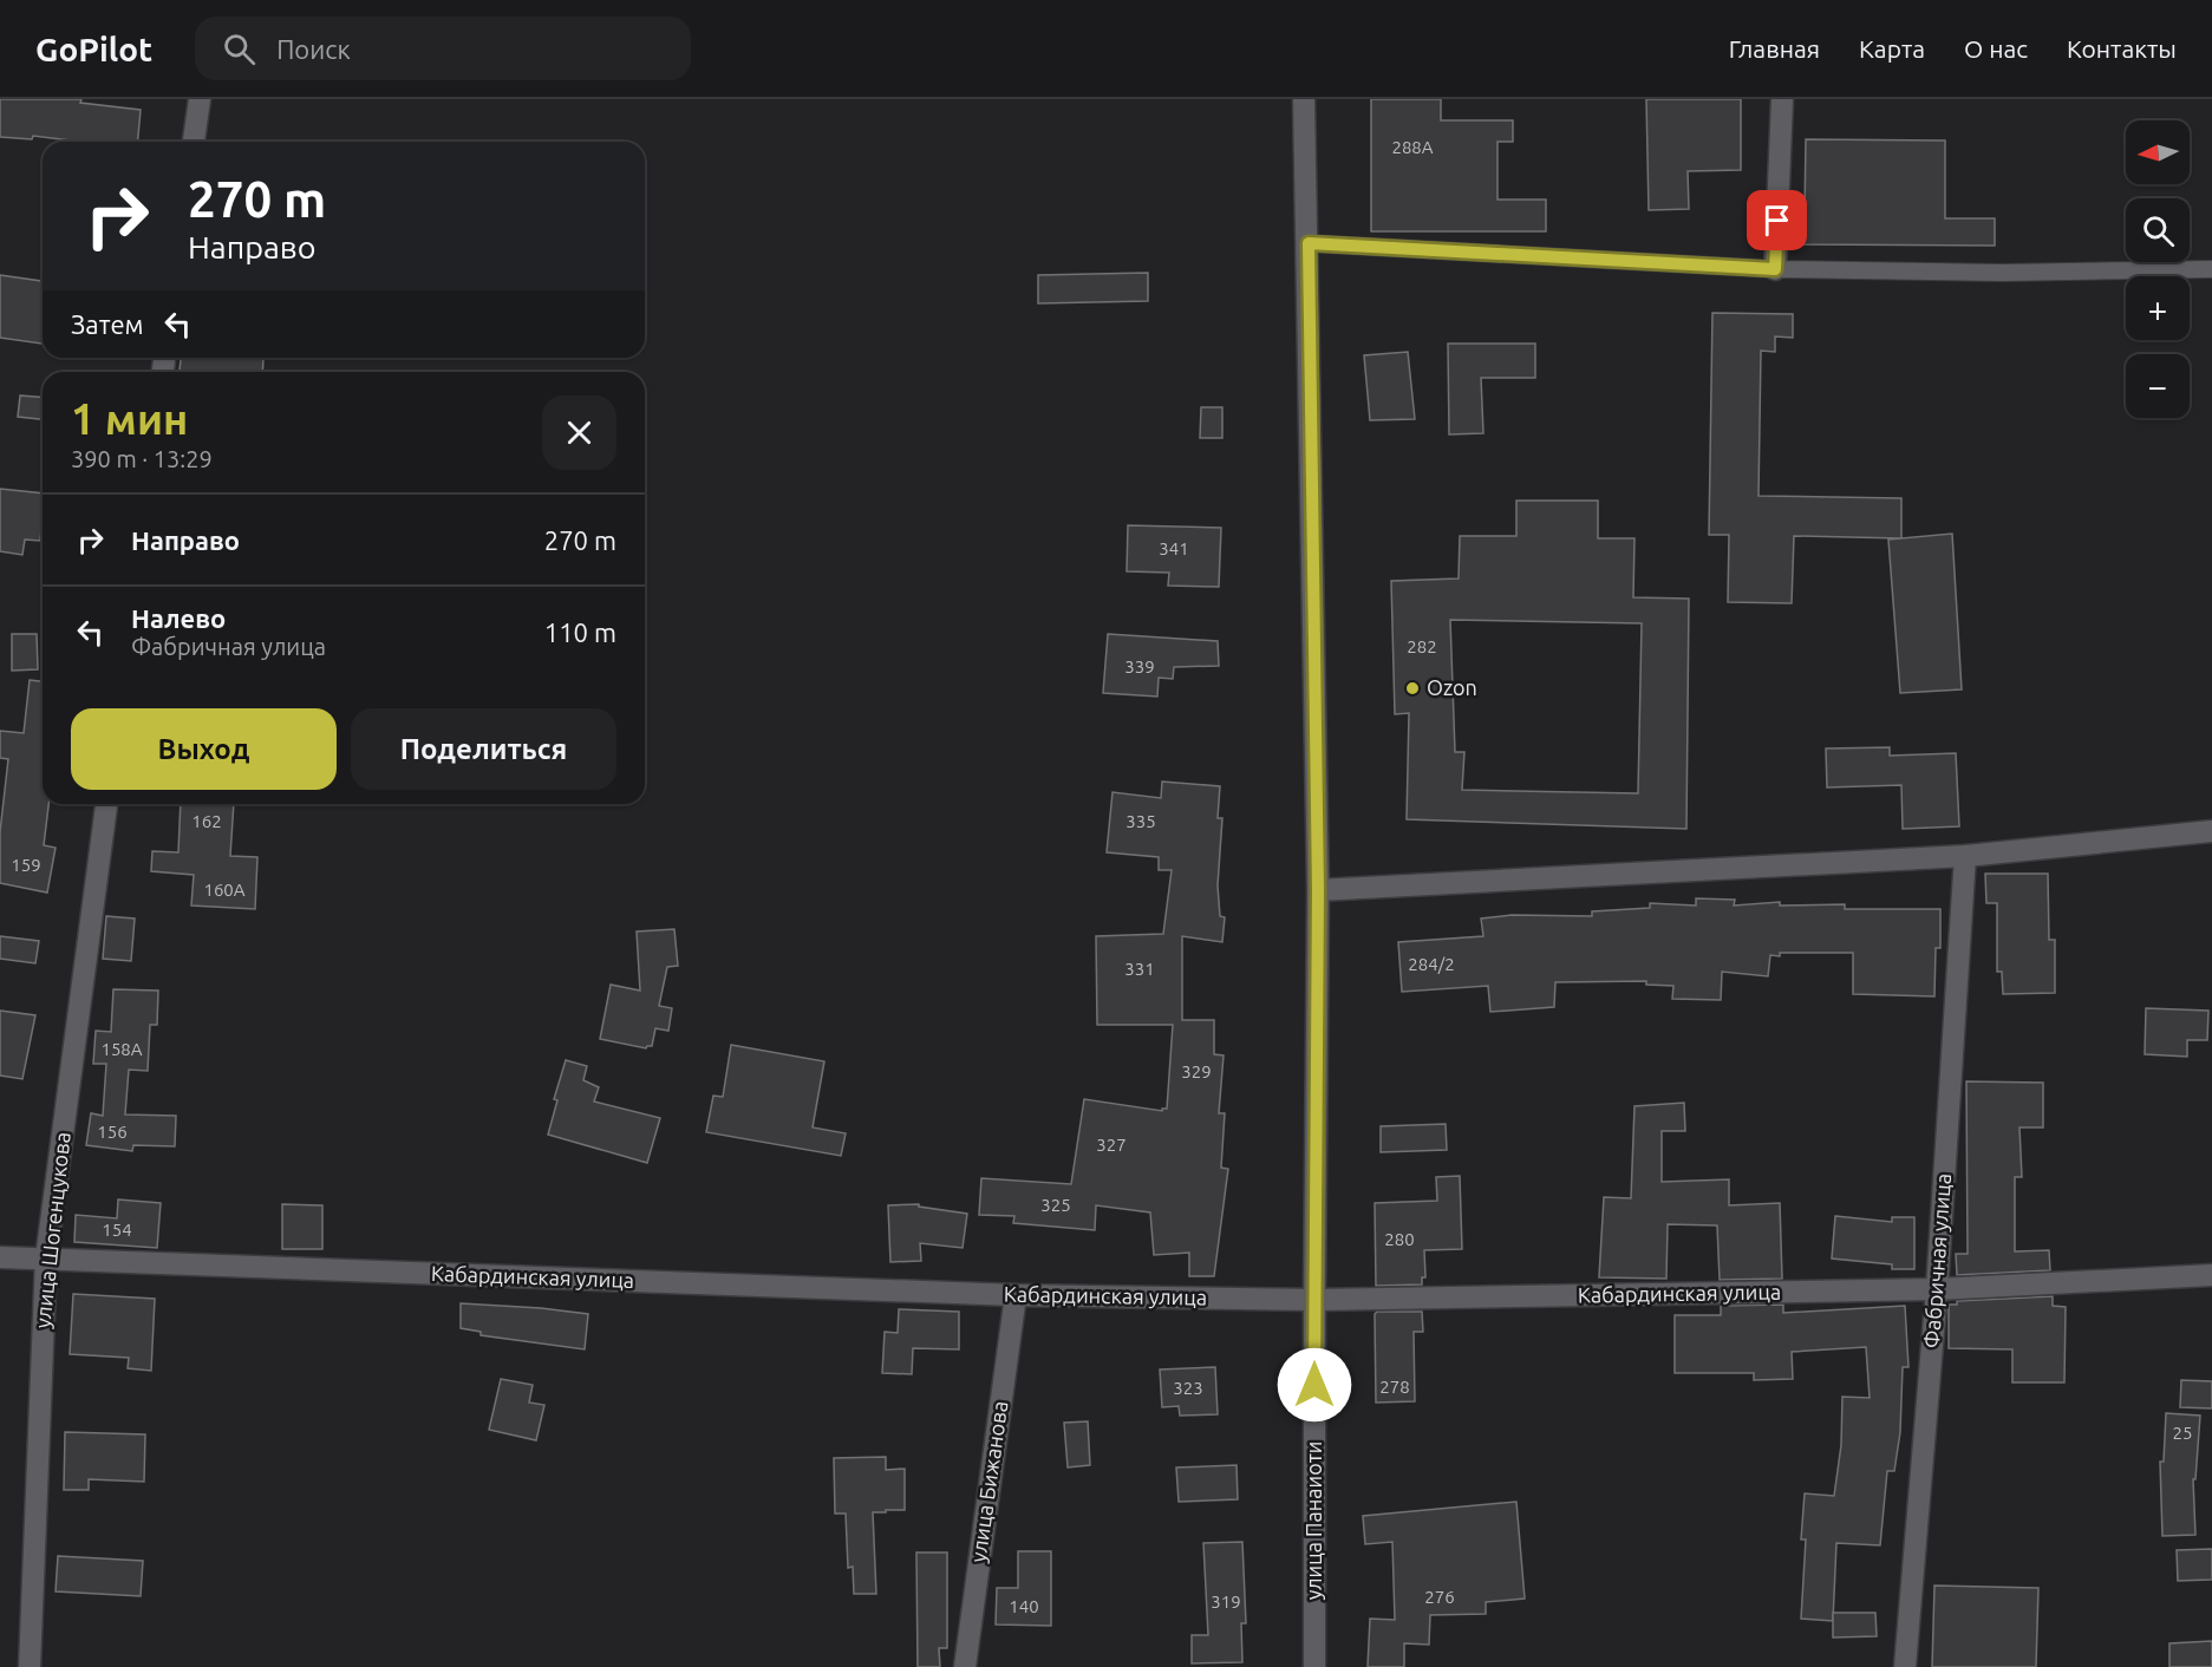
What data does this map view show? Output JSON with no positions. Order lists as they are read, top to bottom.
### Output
{
  "streets": {
    "street": [
      "улица Шогенцукова",
      "Фабричная улица",
      "Кабардинская улица",
      "улица Бижанова",
      "улица Панаиоти"
    ]
  },
  "crossings": [
    ["улица Шогенцукова", "Кабардинская улица"],
    ["Фабричная улица", "Кабардинская улица"],
    ["Кабардинская улица", "улица Бижанова"],
    ["Кабардинская улица", "улица Панаиоти"]
  ],
  "places": ["Ozon"],
  "house_numbers": [
    "288А",
    "341",
    "282",
    "339",
    "162",
    "335",
    "159",
    "160А",
    "284/2",
    "331",
    "158А",
    "329",
    "156",
    "327",
    "325",
    "154",
    "280",
    "278",
    "323",
    "25",
    "276",
    "319",
    "140"
  ],
  "north": "left",
  "page": {
    "header": "GoPilot",
    "search": "Поиск",
    "nav": [
      "Главная",
      "Карта",
      "О нас",
      "Контакты"
    ],
    "map_buttons": ["+", "−"],
    "turn": ["270 m", "Направо"],
    "then": "Затем",
    "heading": ["1 мин", "390 m · 13:29"],
    "list": [
      {
        "name": "Направо",
        "value": "270 m"
      },
      {
        "name": "Налево",
        "note": "Фабричная улица",
        "value": "110 m"
      }
    ],
    "buttons": ["Выход", "Поделиться"]
  }
}
